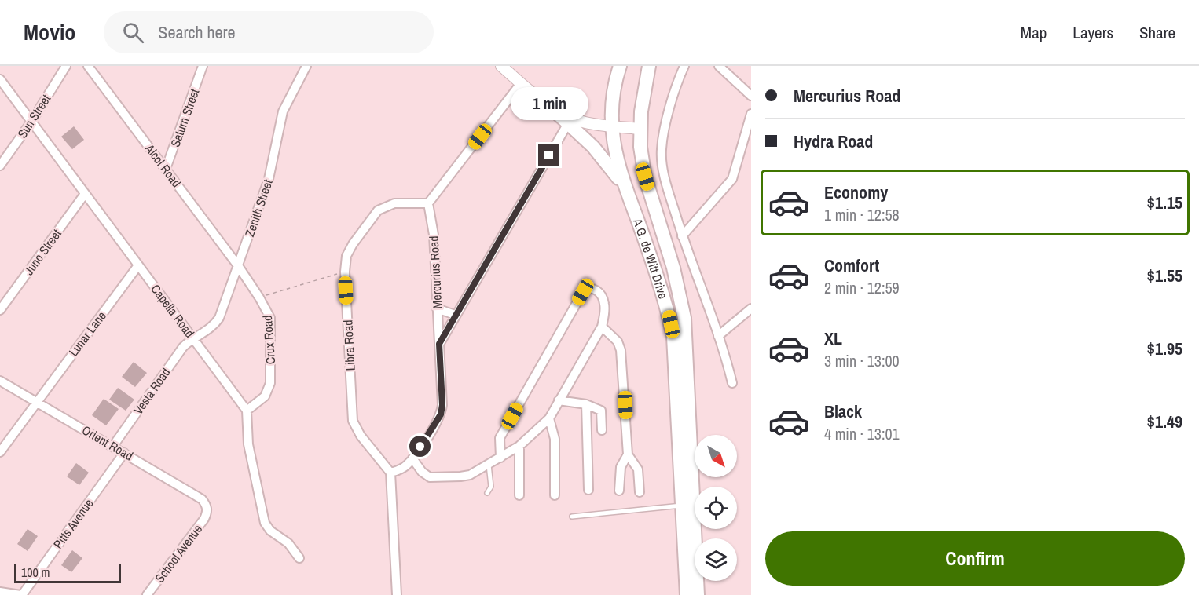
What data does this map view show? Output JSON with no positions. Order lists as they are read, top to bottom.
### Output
{
  "streets": {
    "main road": ["A.G. de Witt Drive"],
    "street": [
      "Sun Street",
      "Saturn Street",
      "Alcol Road",
      "Zenith Street",
      "Juno Street",
      "Mercurius Road",
      "Capella Road",
      "Lunar Lane",
      "Crux Road",
      "Libra Road",
      "Vesta Road",
      "Orient Road",
      "Pitts Avenue",
      "School Avenue"
    ]
  },
  "crossings": [
    ["Sun Street", "Capella Road"],
    ["Saturn Street", "Alcol Road"],
    ["Alcol Road", "Zenith Street"],
    ["Alcol Road", "Crux Road"],
    ["Zenith Street", "Capella Road"],
    ["Zenith Street", "Crux Road"],
    ["Zenith Street", "Vesta Road"],
    ["Juno Street", "Capella Road"],
    ["Mercurius Road", "Libra Road"],
    ["Capella Road", "Lunar Lane"],
    ["Capella Road", "Crux Road"],
    ["Capella Road", "Vesta Road"],
    ["Lunar Lane", "Orient Road"],
    ["Vesta Road", "Orient Road"],
    ["Orient Road", "Pitts Avenue"],
    ["Orient Road", "School Avenue"]
  ],
  "scale_bar": "100 m",
  "north": "bottom right",
  "page": {
    "header": "Movio",
    "search": "Search here",
    "nav": ["Map", "Layers", "Share"],
    "banner": ["Mercurius Road", "Hydra Road"],
    "bubble": "1 min",
    "list": [
      {
        "name": "Economy",
        "note": "1 min · 12:58",
        "value": "$1.15"
      },
      {
        "name": "Comfort",
        "note": "2 min · 12:59",
        "value": "$1.55"
      },
      {
        "name": "XL",
        "note": "3 min · 13:00",
        "value": "$1.95"
      },
      {
        "name": "Black",
        "note": "4 min · 13:01",
        "value": "$1.49"
      }
    ],
    "buttons": "Confirm",
    "scale": "100 m"
  }
}
